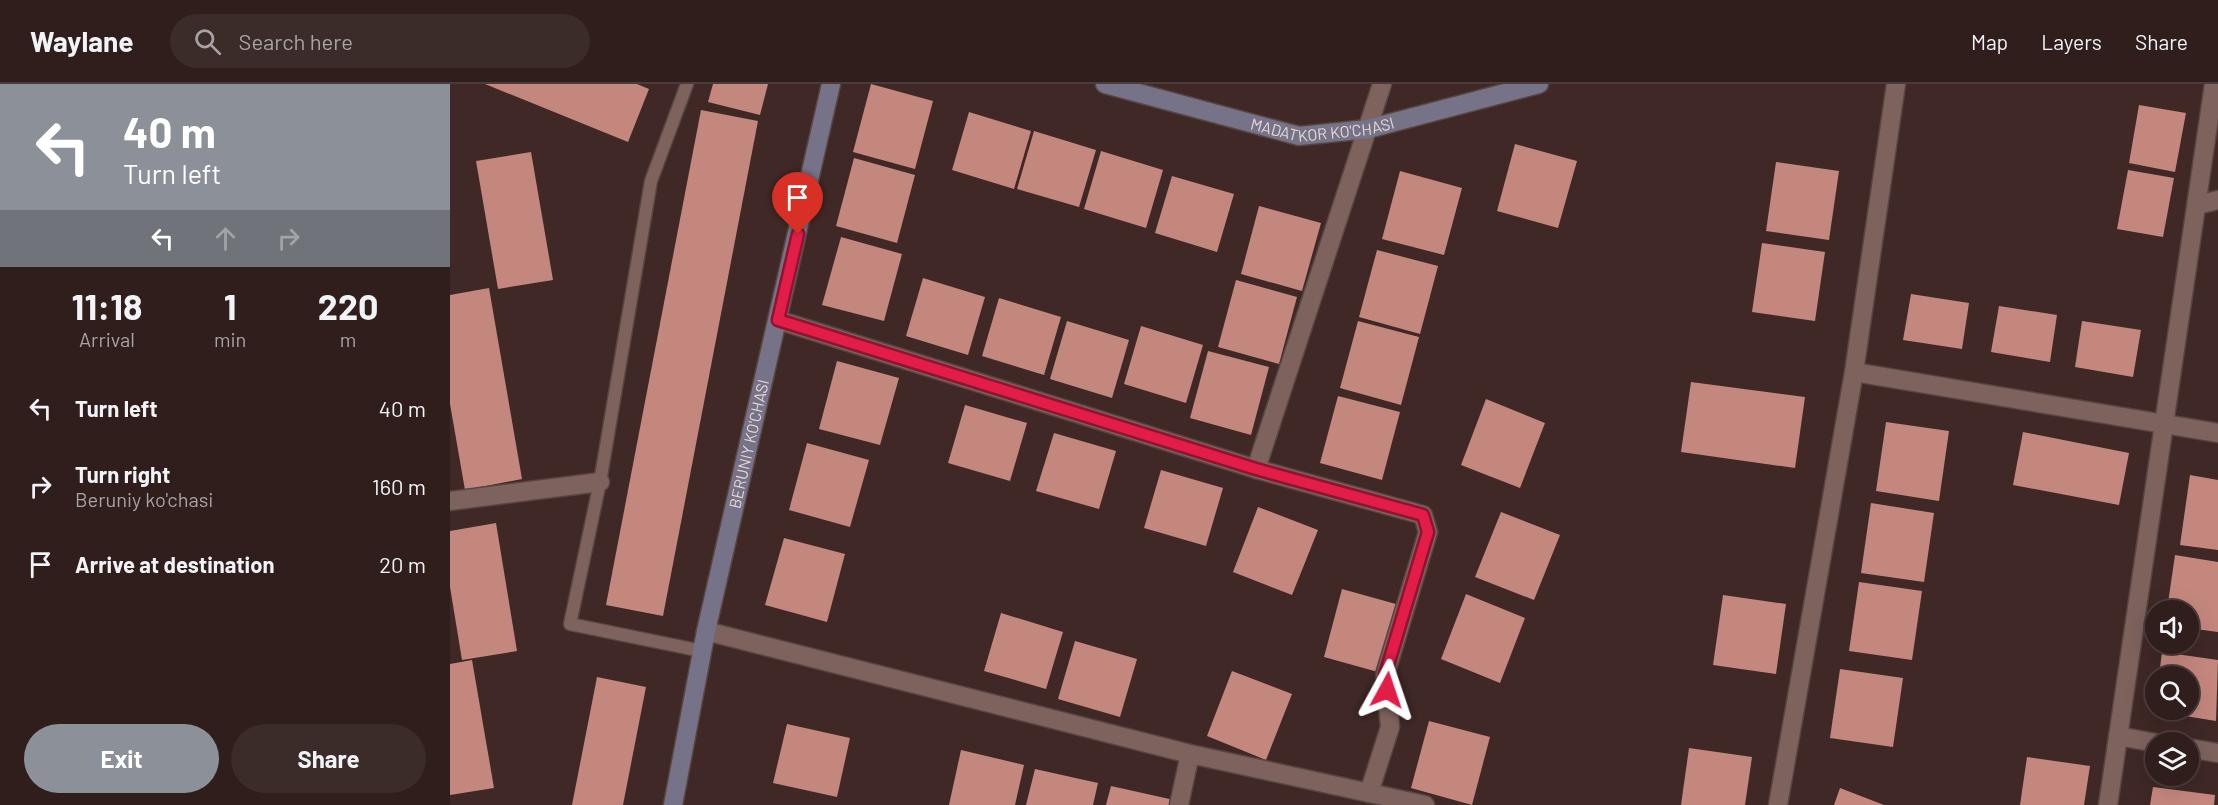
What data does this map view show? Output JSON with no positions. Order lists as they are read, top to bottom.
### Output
{
  "streets": {
    "street": ["MADATKOR KO'CHASI", "BERUNIY KO'CHASI"]
  },
  "page": {
    "header": "Waylane",
    "search": "Search here",
    "nav": ["Map", "Layers", "Share"],
    "turn": ["40 m", "Turn left"],
    "eta": [
      "11:18",
      "Arrival",
      "1",
      "min",
      "220",
      "m"
    ],
    "list": [
      {
        "name": "Turn left",
        "value": "40 m"
      },
      {
        "name": "Turn right",
        "note": "Beruniy ko'chasi",
        "value": "160 m"
      },
      {
        "name": "Arrive at destination",
        "value": "20 m"
      }
    ],
    "buttons": ["Exit", "Share"]
  }
}
